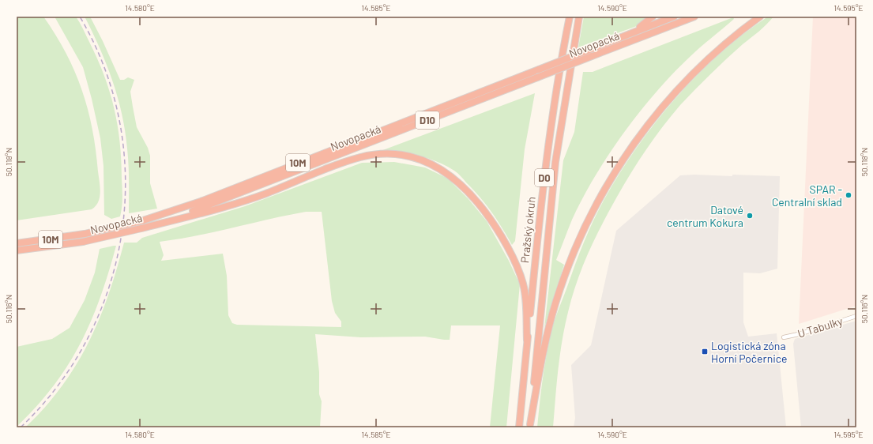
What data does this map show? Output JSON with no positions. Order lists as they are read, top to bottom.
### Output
{
  "streets": {
    "highway": [
      "Novopacká",
      "D10",
      "10M",
      "D0",
      "Pražský okruh"
    ],
    "street": ["U Tabulky"]
  },
  "places": {
    "other": ["SPAR - Centralní sklad", "Datové centrum Kokura"],
    "transit": ["Logistická zóna Horní Počernice"]
  },
  "coordinates": [
    "14.580°E",
    "14.585°E",
    "14.590°E",
    "14.595°E",
    "50.118°N",
    "50.116°N"
  ]
}
